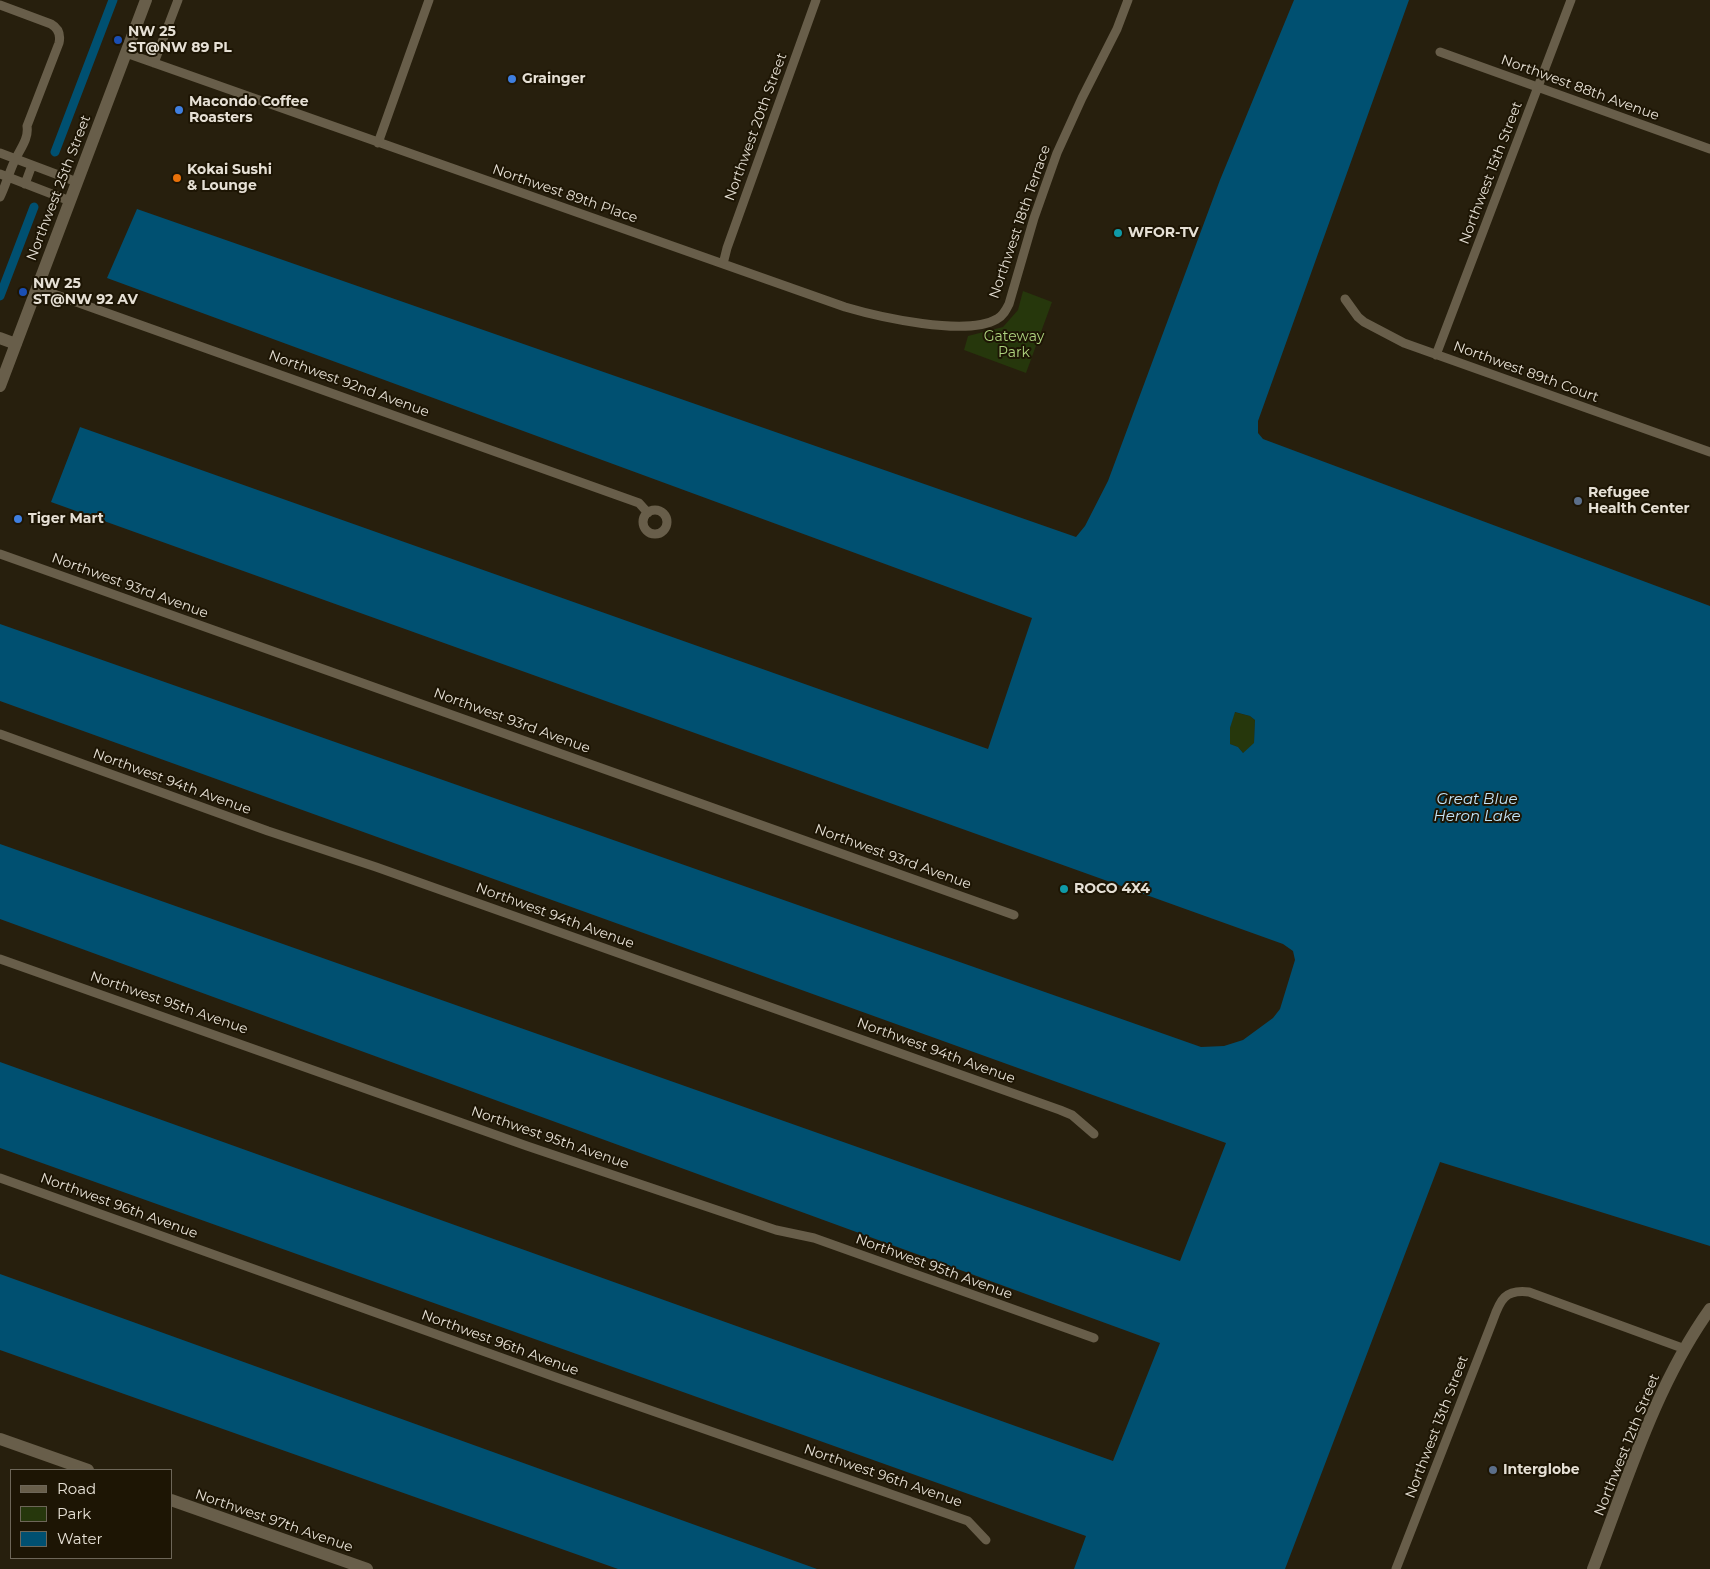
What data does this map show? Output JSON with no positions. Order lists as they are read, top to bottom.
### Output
{
  "streets": {
    "main road": ["Northwest 25th Street", "Northwest 12th Street", "Northwest 97th Avenue"],
    "street": [
      "Northwest 88th Avenue",
      "Northwest 20th Street",
      "Northwest 15th Street",
      "Northwest 89th Place",
      "Northwest 18th Terrace",
      "Northwest 89th Court",
      "Northwest 92nd Avenue",
      "Northwest 93rd Avenue",
      "Northwest 94th Avenue",
      "Northwest 95th Avenue",
      "Northwest 96th Avenue",
      "Northwest 13th Street"
    ]
  },
  "crossings": [
    ["Northwest 88th Avenue", "Northwest 15th Street"],
    ["Northwest 20th Street", "Northwest 89th Place"],
    ["Northwest 15th Street", "Northwest 89th Court"],
    ["Northwest 25th Street", "Northwest 89th Place"],
    ["Northwest 25th Street", "Northwest 92nd Avenue"],
    ["Northwest 89th Place", "Northwest 18th Terrace"],
    ["Northwest 13th Street", "Northwest 12th Street"]
  ],
  "water": ["Great Blue Heron Lake"],
  "parks": ["Gateway Park"],
  "places": [
    "NW 25 ST@NW 89 PL",
    "Grainger",
    "Macondo Coffee Roasters",
    "Kokai Sushi & Lounge",
    "WFOR-TV",
    "NW 25 ST@NW 92 AV",
    "Refugee Health Center",
    "Tiger Mart",
    "ROCO 4X4",
    "Interglobe"
  ],
  "legend": ["Road", "Park", "Water"]
}
